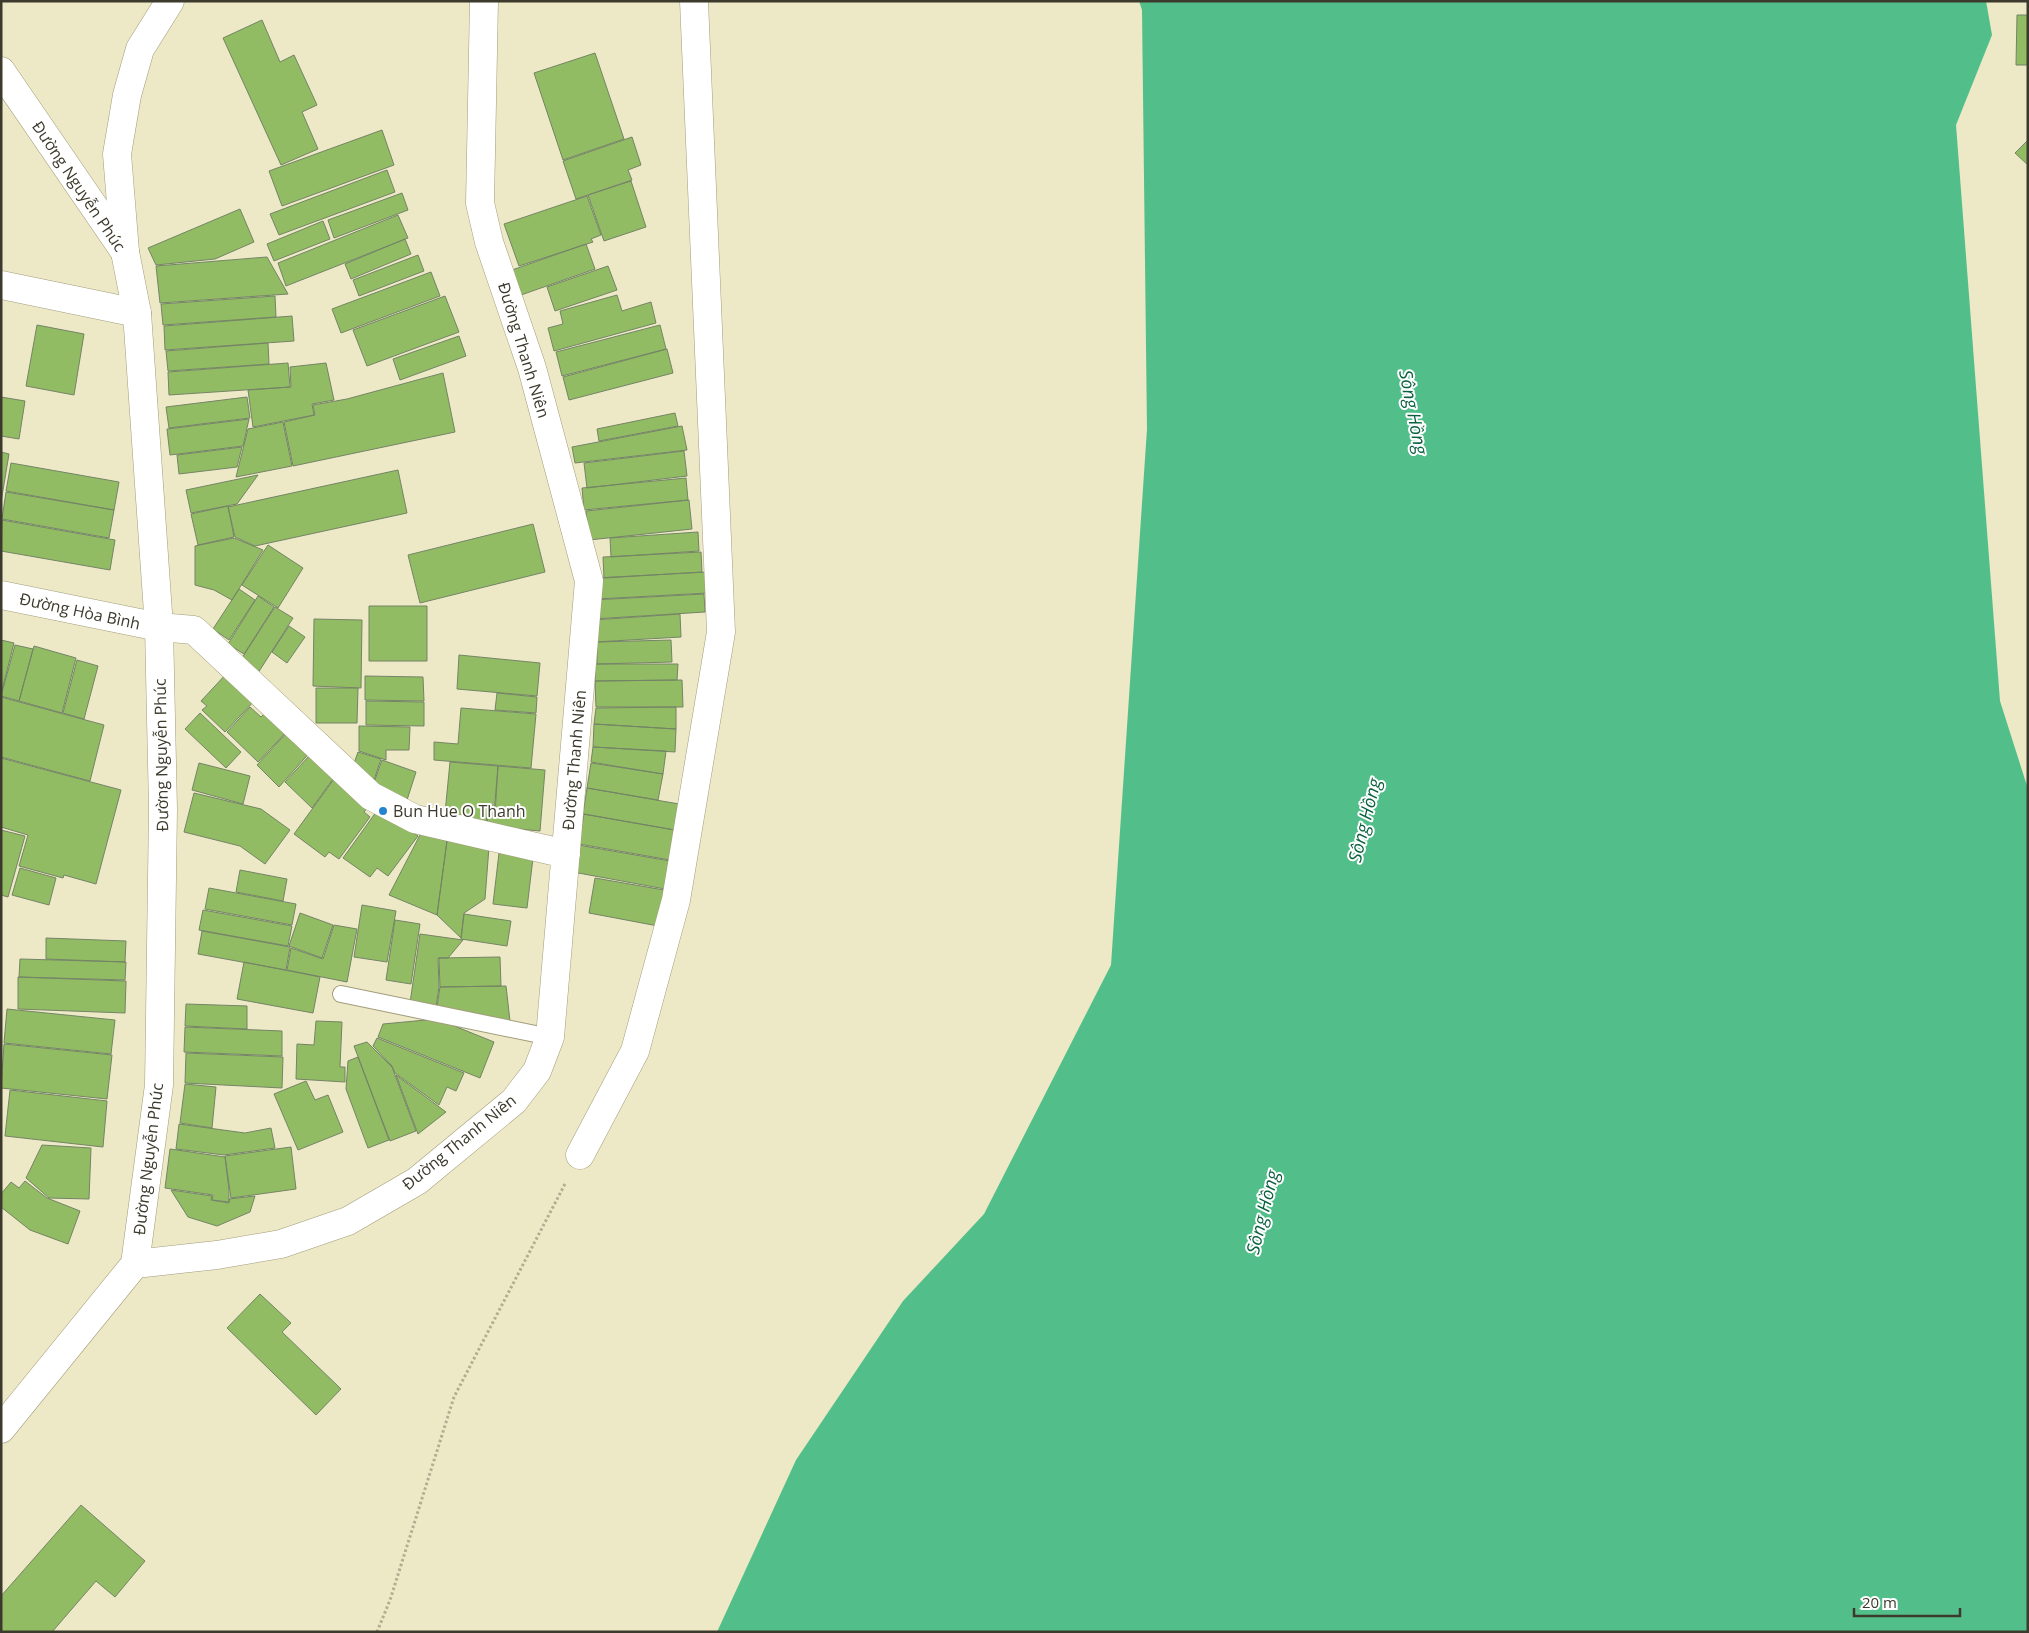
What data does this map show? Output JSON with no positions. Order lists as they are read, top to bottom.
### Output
{
  "streets": {
    "street": ["Đường Nguyễn Phúc", "Đường Thanh Niên", "Đường Hòa Bình"]
  },
  "crossings": [
    ["Đường Nguyễn Phúc", "Đường Thanh Niên"],
    ["Đường Nguyễn Phúc", "Đường Hòa Bình"],
    ["Đường Thanh Niên", "Đường Hòa Bình"]
  ],
  "water": ["Sông Hồng"],
  "places": ["Bun Hue O Thanh"],
  "scale_bar": "20 m"
}
